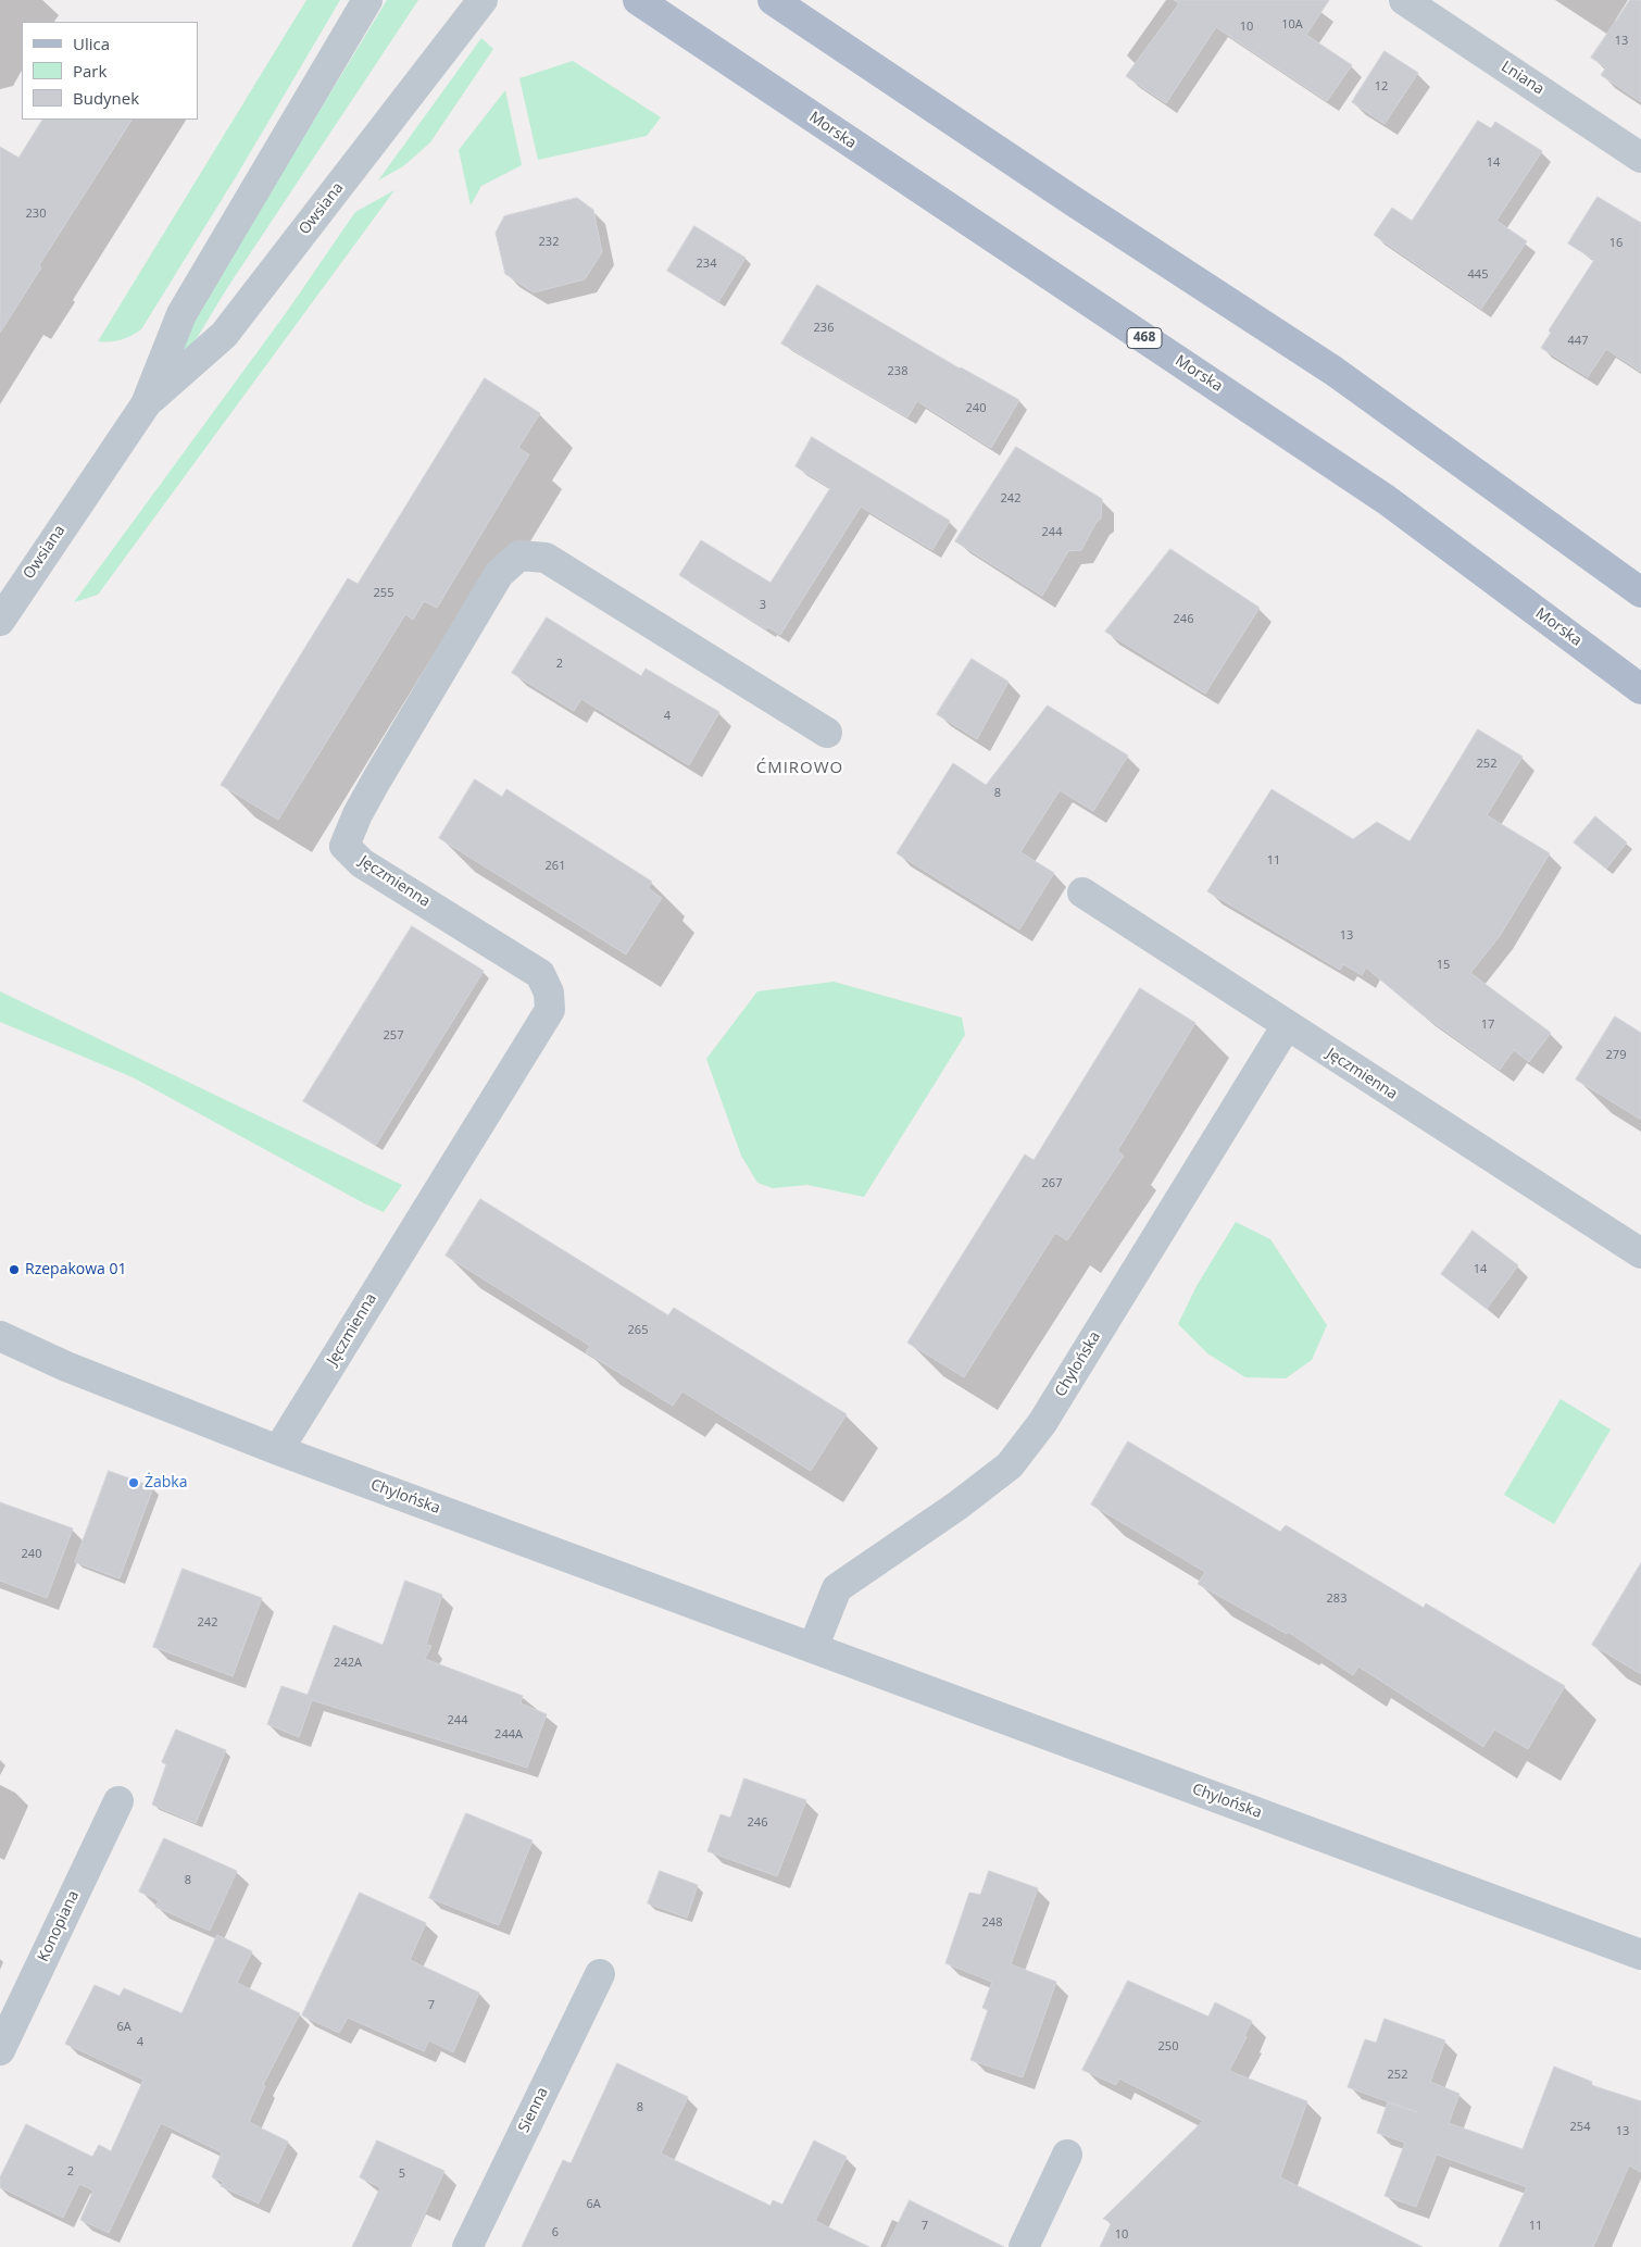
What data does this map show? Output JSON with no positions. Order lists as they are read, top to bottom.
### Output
{
  "streets": {
    "main road": ["Morska", "468"],
    "street": [
      "Lniana",
      "Owsiana",
      "Jęczmienna",
      "Chylońska",
      "Konopiana",
      "Sienna"
    ]
  },
  "crossings": [
    ["Jęczmienna", "Chylońska"]
  ],
  "districts": ["ĆMIROWO"],
  "places": ["Rzepakowa 01", "Żabka"],
  "house_numbers": [
    "10A",
    "10",
    "13",
    "12",
    "14",
    "230",
    "232",
    "16",
    "234",
    "445",
    "236",
    "447",
    "238",
    "240",
    "242",
    "244",
    "255",
    "3",
    "246",
    "2",
    "4",
    "252",
    "8",
    "11",
    "261",
    "13",
    "15",
    "17",
    "257",
    "279",
    "267",
    "14",
    "265",
    "240",
    "283",
    "242",
    "242A",
    "244",
    "244A",
    "246",
    "8",
    "248",
    "7",
    "6A",
    "4",
    "250",
    "252",
    "8",
    "254",
    "13",
    "2",
    "5",
    "6A",
    "7",
    "11",
    "6",
    "10"
  ],
  "legend": ["Ulica", "Park", "Budynek"]
}
